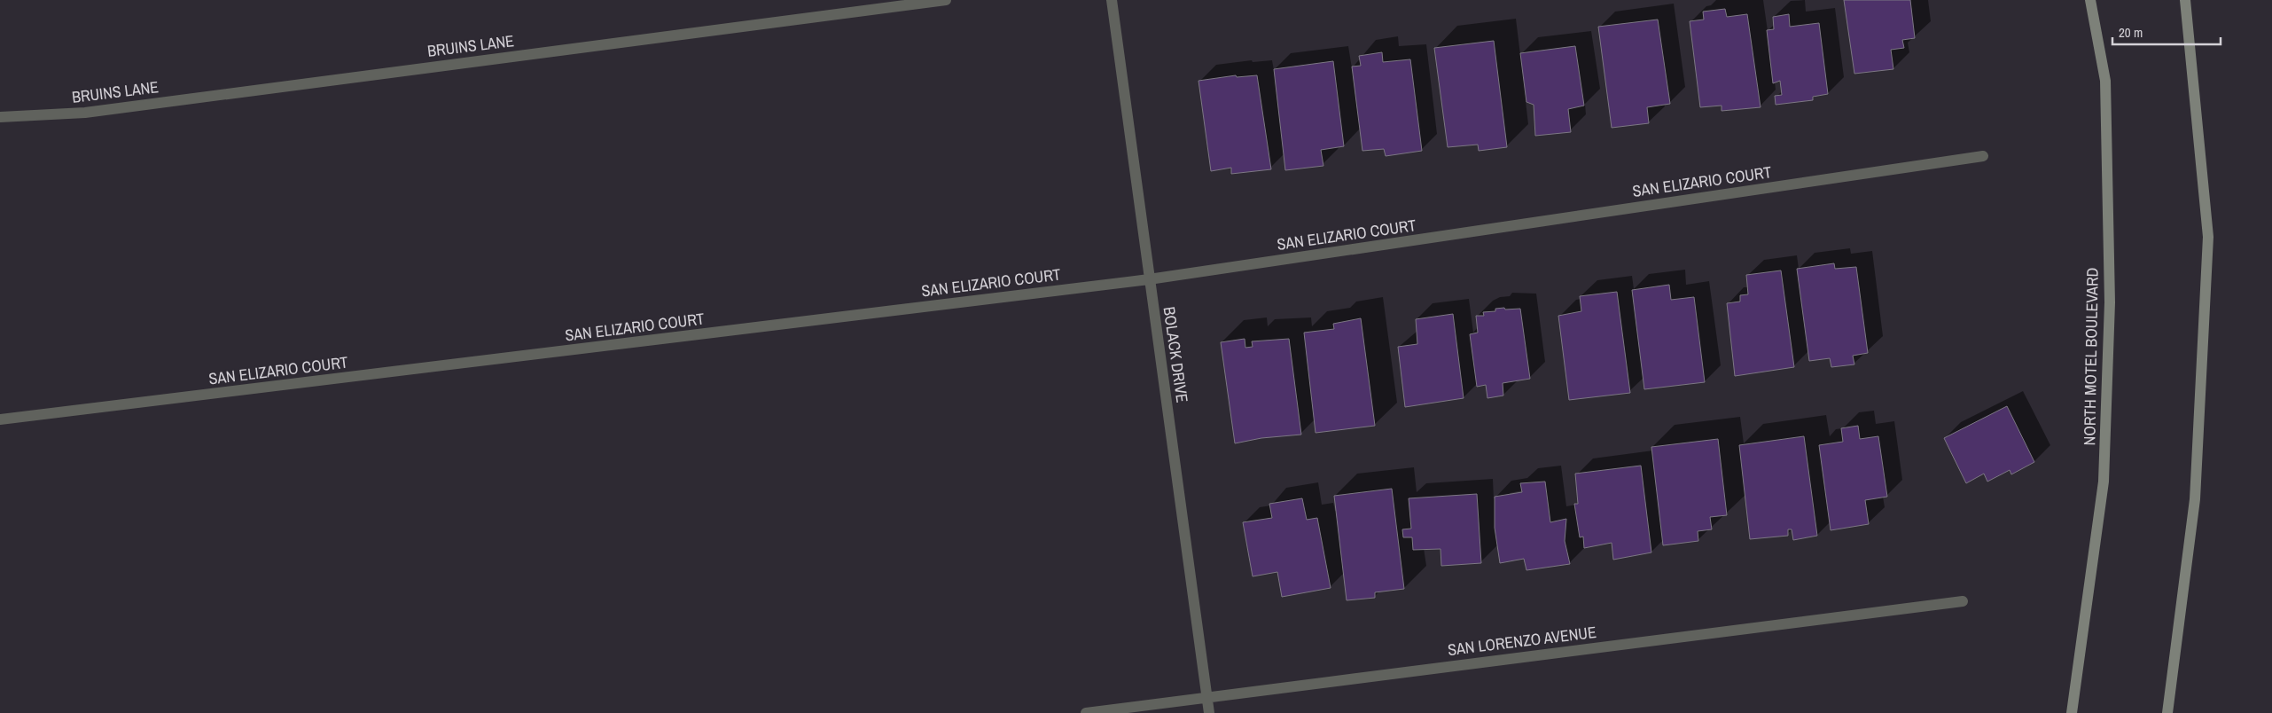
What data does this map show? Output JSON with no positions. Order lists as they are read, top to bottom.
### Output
{
  "streets": {
    "street": [
      "BRUINS LANE",
      "SAN ELIZARIO COURT",
      "BOLACK DRIVE",
      "NORTH MOTEL BOULEVARD",
      "SAN LORENZO AVENUE"
    ]
  },
  "crossings": [
    ["SAN ELIZARIO COURT", "BOLACK DRIVE"],
    ["BOLACK DRIVE", "SAN LORENZO AVENUE"]
  ],
  "scale_bar": "20 m"
}
